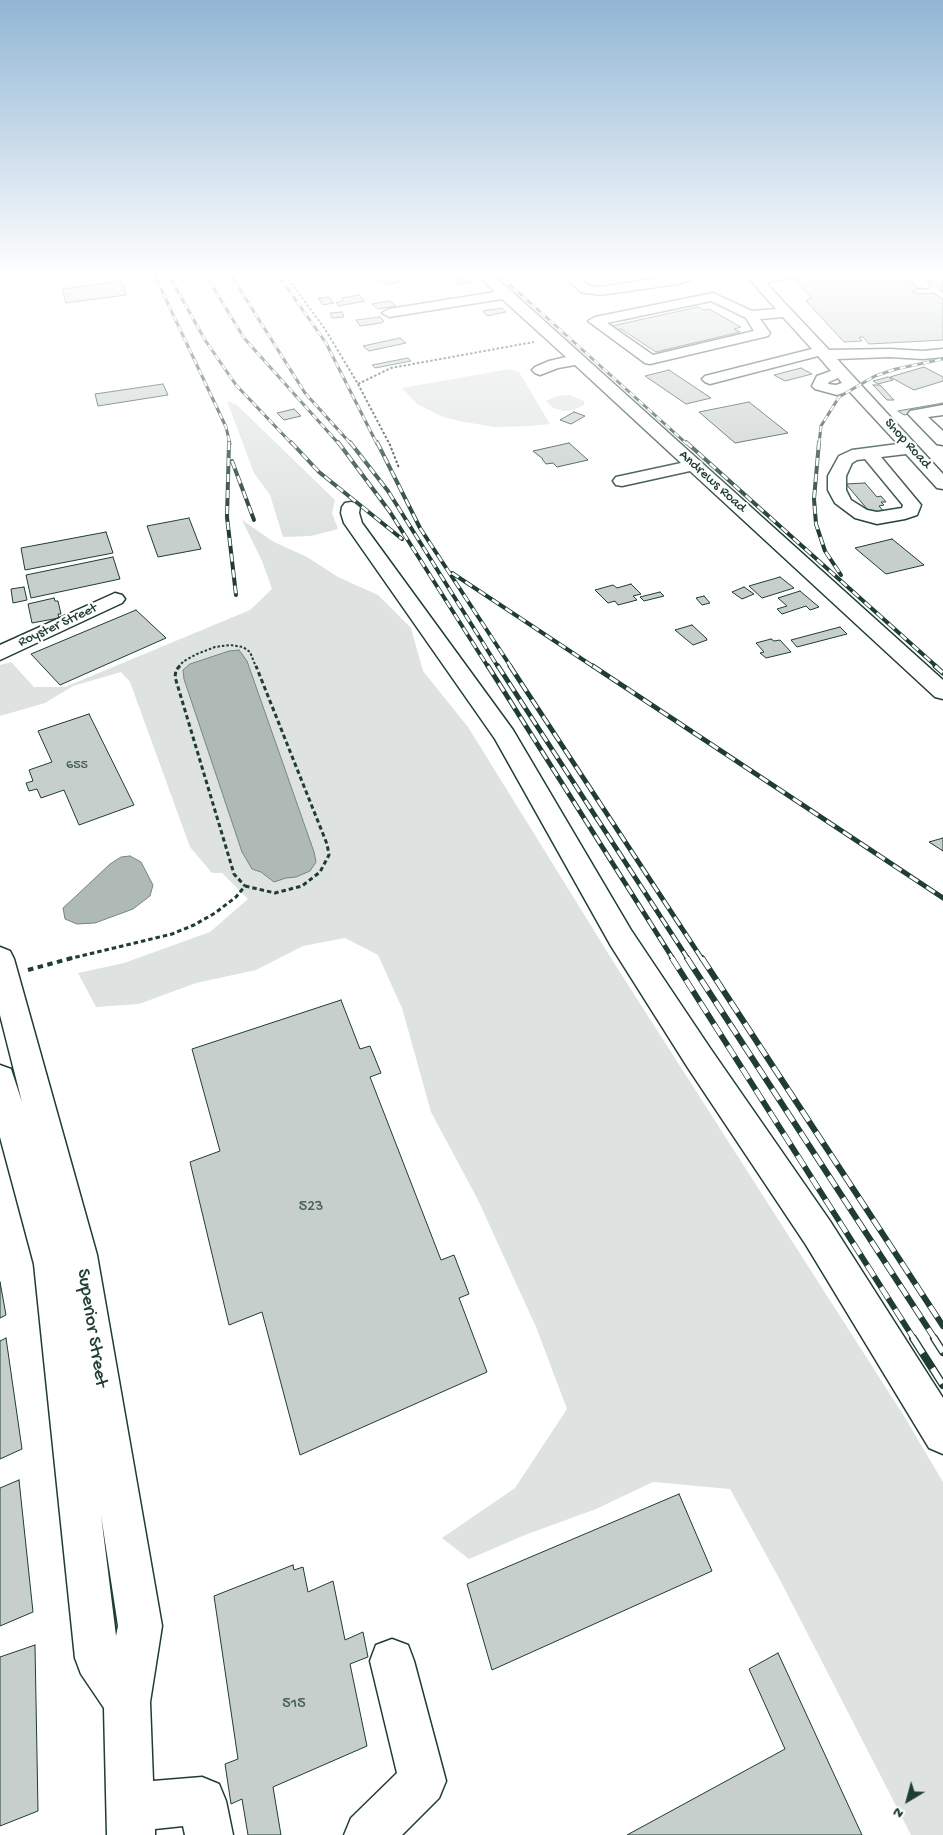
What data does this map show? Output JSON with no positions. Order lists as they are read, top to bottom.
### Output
{
  "streets": {
    "street": [
      "Shop Road",
      "Andrews Road",
      "Royster Street",
      "Superior Street"
    ]
  },
  "house_numbers": ["655", "523", "515"],
  "north": "bottom left"
}
